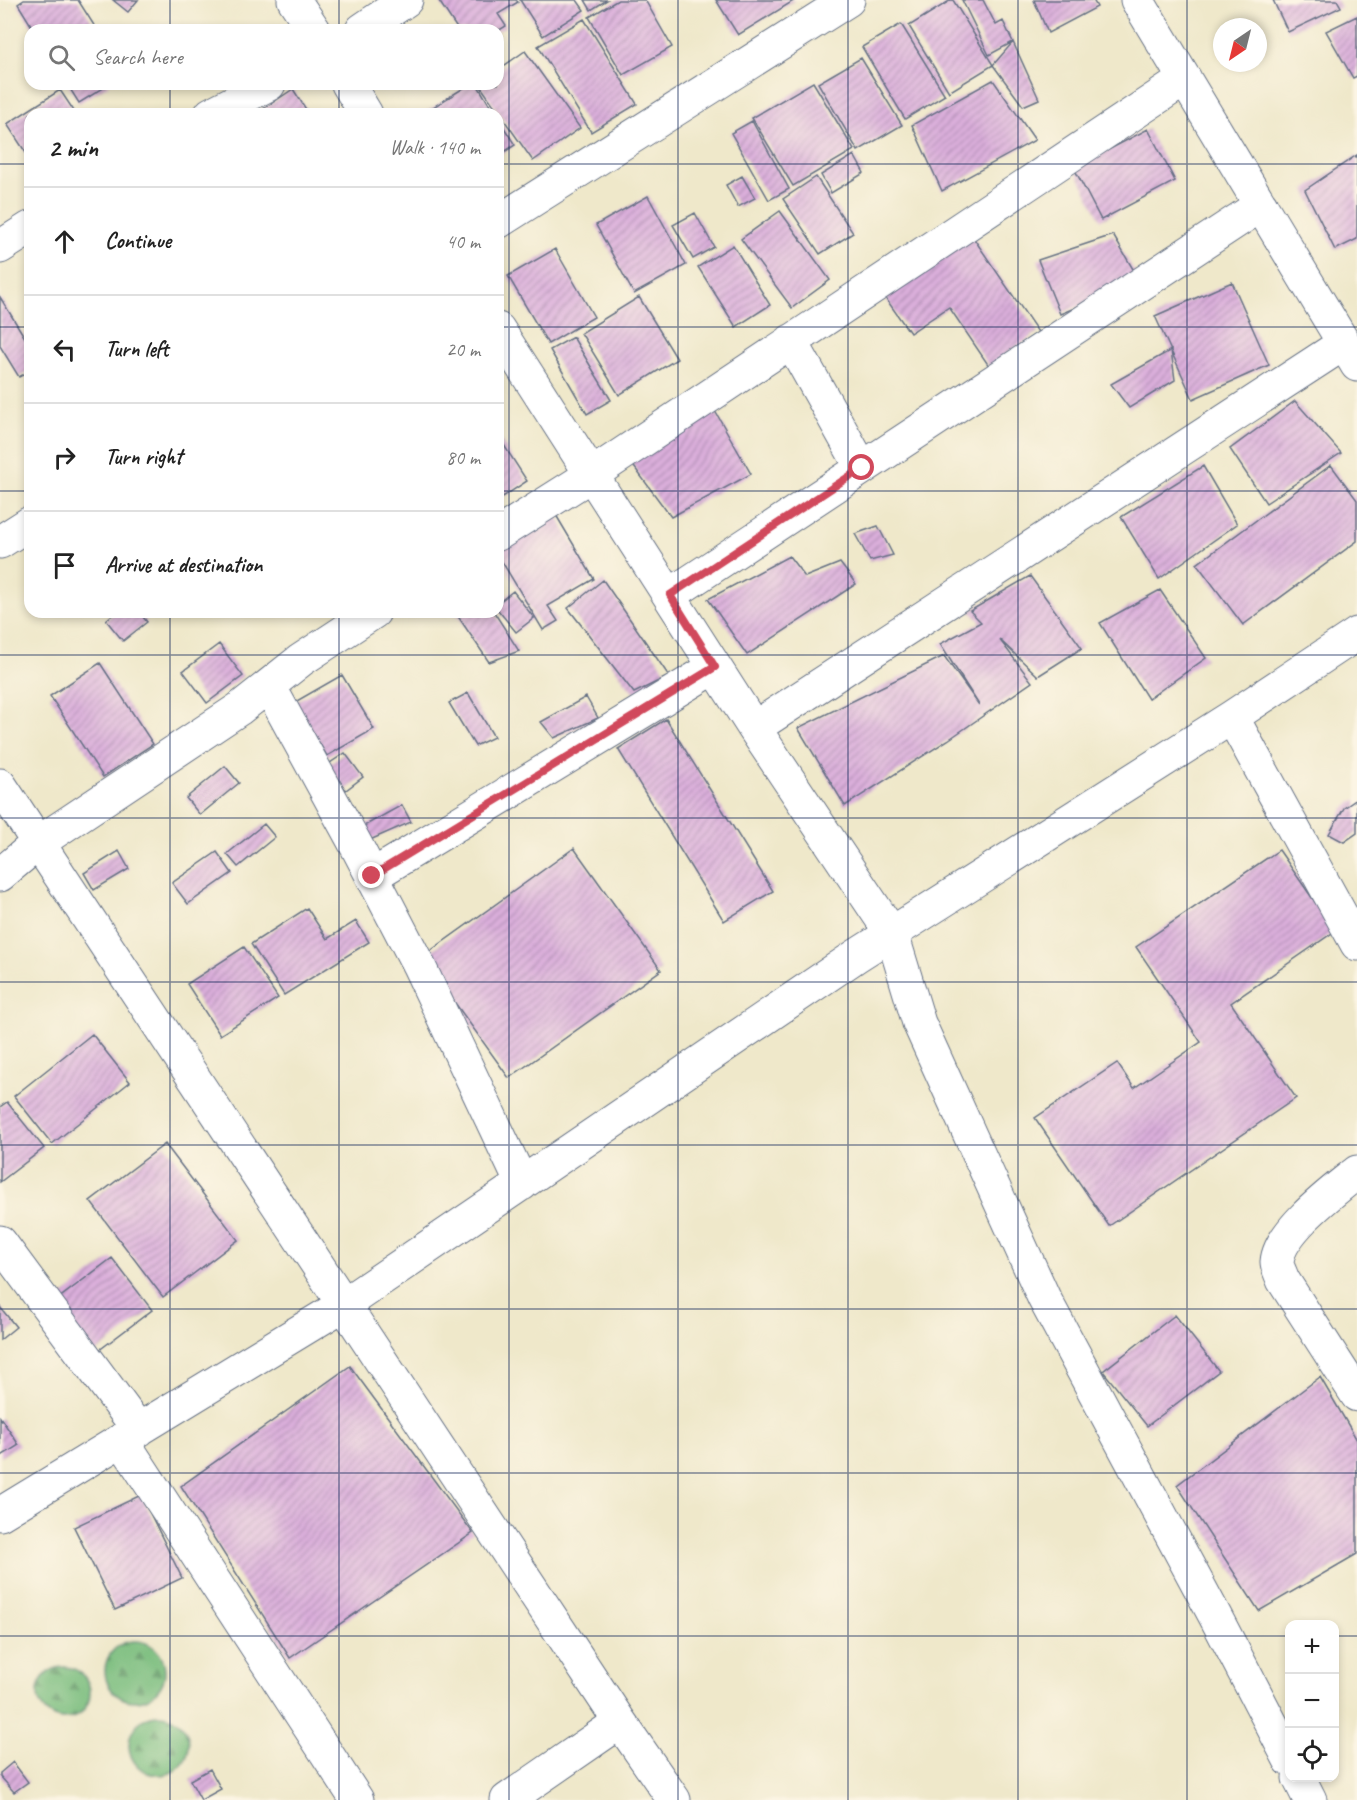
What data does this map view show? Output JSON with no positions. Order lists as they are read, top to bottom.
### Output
{
  "north": "bottom left",
  "page": {
    "search": "Search here",
    "heading": ["2 min", "Walk · 140 m"],
    "list": [
      ["Continue", "40 m"],
      ["Turn left", "20 m"],
      ["Turn right", "80 m"],
      "Arrive at destination"
    ],
    "map_buttons": ["+", "−"]
  }
}
